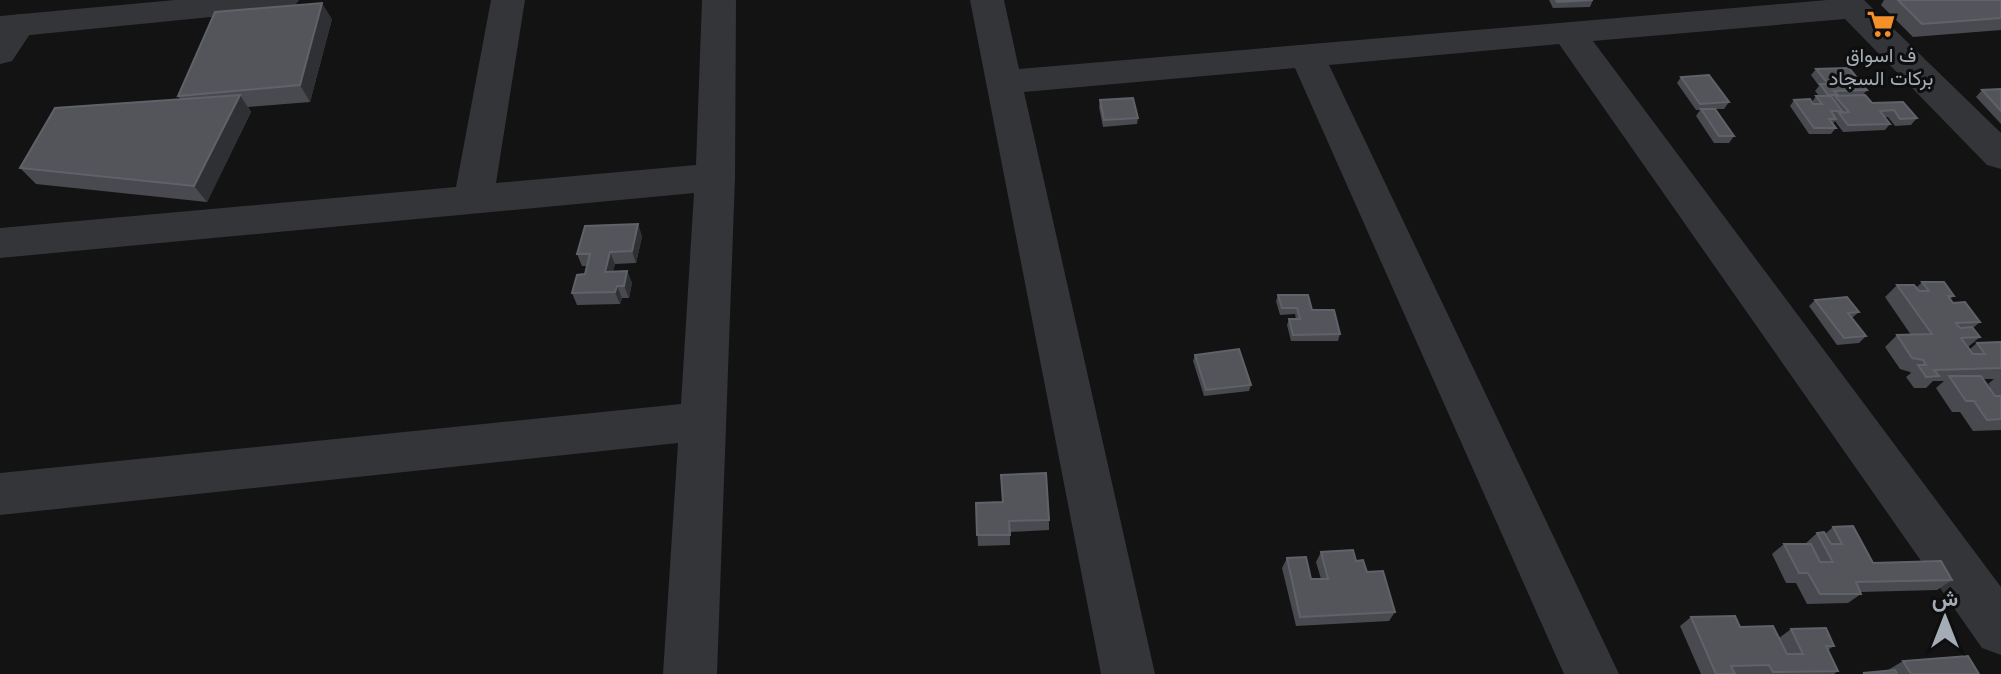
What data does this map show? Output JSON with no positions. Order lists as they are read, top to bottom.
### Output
{
  "places": {
    "supermarket": ["ف اسواق بركات السجاد"]
  },
  "north": "top"
}
